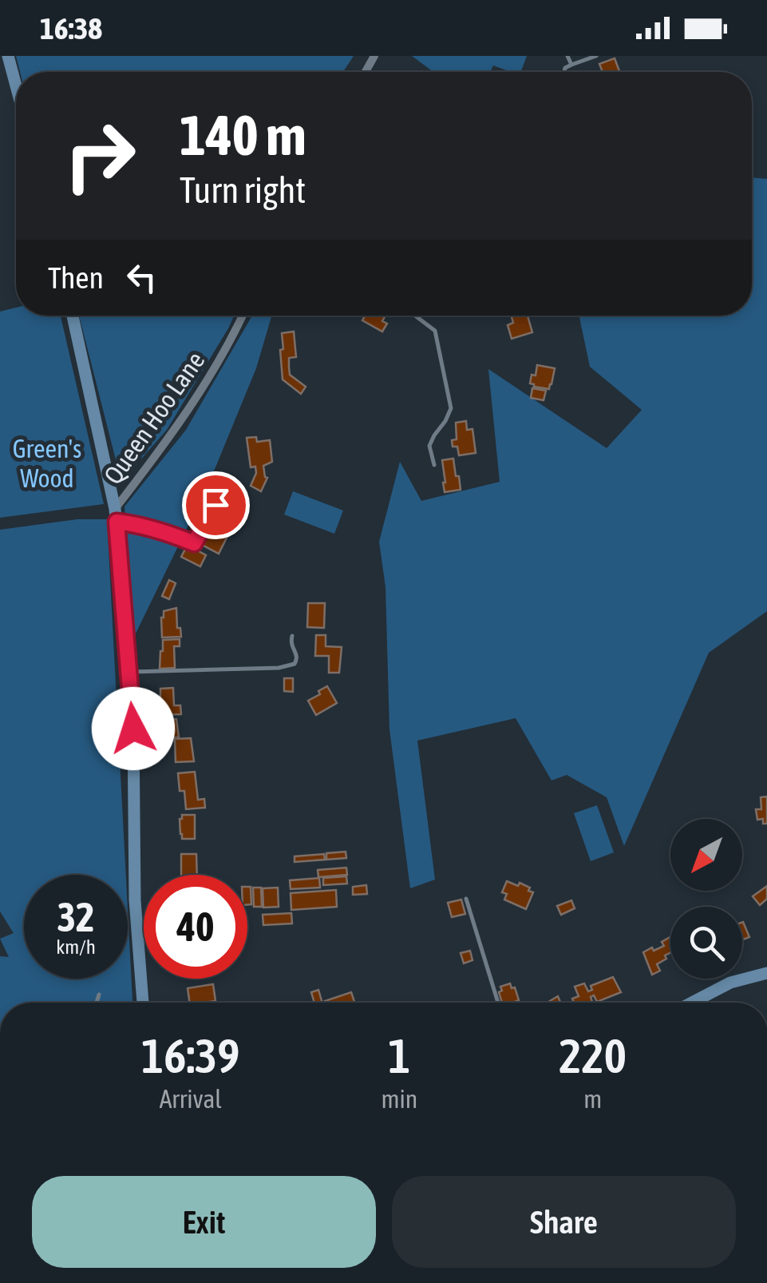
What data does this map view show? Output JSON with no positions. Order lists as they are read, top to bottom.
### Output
{
  "streets": {
    "street": ["Queen Hoo Lane"]
  },
  "parks": ["Green's Wood"],
  "north": "bottom left",
  "page": {
    "status": "16:38",
    "turn": ["140 m", "Turn right"],
    "then": "Then",
    "speed": "32 km/h",
    "limit": "40",
    "eta": [
      "16:39",
      "Arrival",
      "1",
      "min",
      "220",
      "m"
    ],
    "buttons": ["Exit", "Share"]
  }
}
